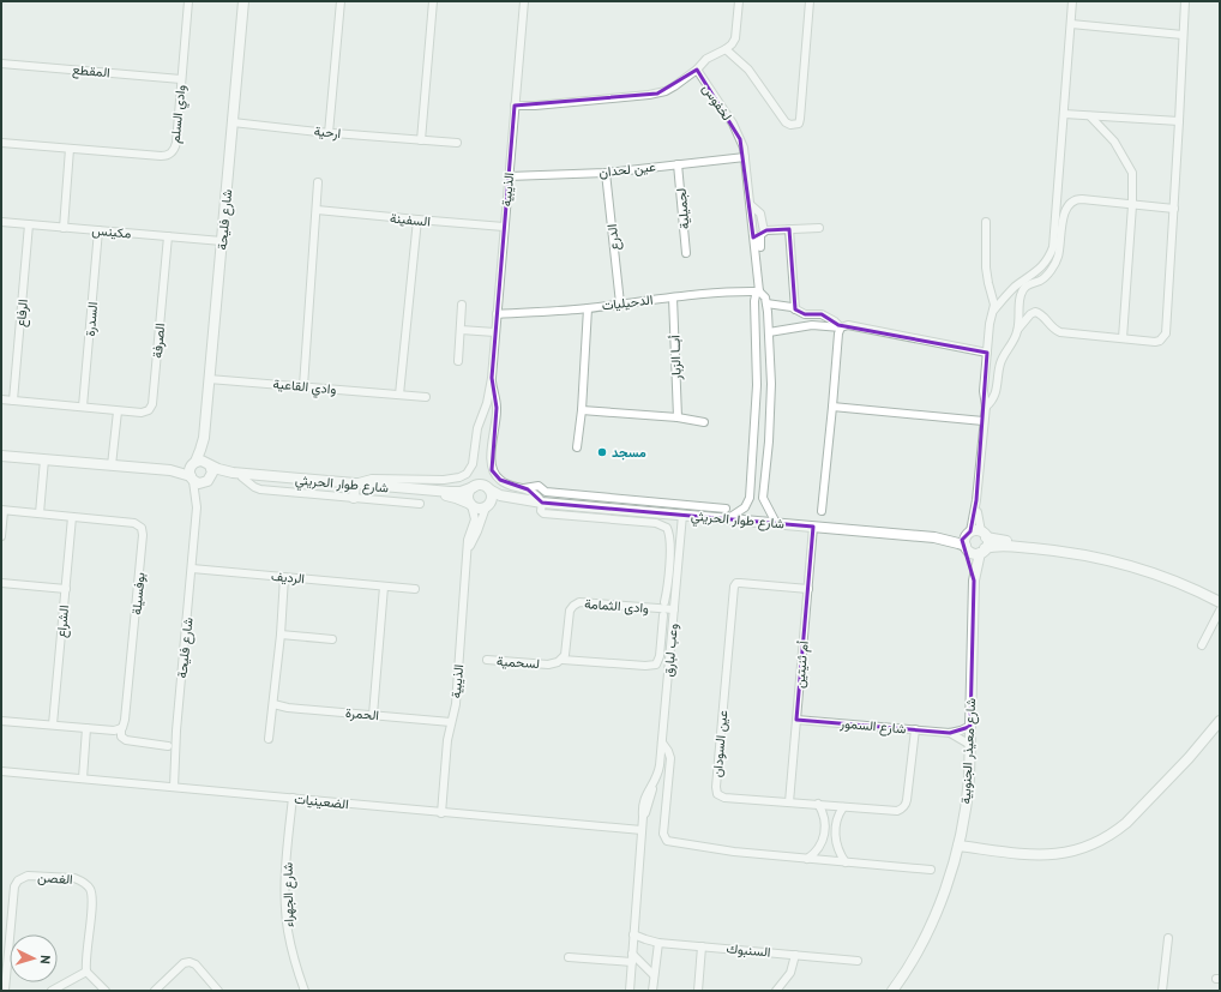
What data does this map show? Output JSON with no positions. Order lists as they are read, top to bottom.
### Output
{
  "streets": {
    "street": [
      "المقطع",
      "لخفوس",
      "وادي السلم",
      "ارحية",
      "عين لحدان",
      "الذيبية",
      "لجميلية",
      "شارع فليحة",
      "السفينة",
      "مكينس",
      "الدرع",
      "الدحيليات",
      "الرفاع",
      "السدرة",
      "الصرفة",
      "أبــا الزبار",
      "وادي القاعية",
      "شارع طوار الحريثي",
      "الرديف",
      "بوفسيلة",
      "وادى الثمامة",
      "الشراع",
      "وعب لبارق",
      "لسحمية",
      "أم ثنيتين",
      "الحمرة",
      "شارع السمور",
      "عين السودان",
      "شارع معيذر الجنوبية",
      "الضعينيات",
      "الغصن",
      "شارع الجهراء",
      "السنبوك"
    ]
  },
  "crossings": [
    ["المقطع", "وادي السلم"],
    ["لخفوس", "عين لحدان"],
    ["لخفوس", "الذيبية"],
    ["لخفوس", "الدحيليات"],
    ["لخفوس", "شارع طوار الحريثي"],
    ["ارحية", "شارع فليحة"],
    ["عين لحدان", "الذيبية"],
    ["عين لحدان", "لجميلية"],
    ["عين لحدان", "الدرع"],
    ["الذيبية", "السفينة"],
    ["الذيبية", "الدحيليات"],
    ["الذيبية", "شارع طوار الحريثي"],
    ["الذيبية", "الحمرة"],
    ["الذيبية", "الضعينيات"],
    ["شارع فليحة", "مكينس"],
    ["شارع فليحة", "وادي القاعية"],
    ["شارع فليحة", "شارع طوار الحريثي"],
    ["شارع فليحة", "الرديف"],
    ["شارع فليحة", "الضعينيات"],
    ["مكينس", "الرفاع"],
    ["مكينس", "السدرة"],
    ["مكينس", "الصرفة"],
    ["الدرع", "الدحيليات"],
    ["الدحيليات", "أبــا الزبار"],
    ["الرفاع", "الصرفة"],
    ["السدرة", "الصرفة"],
    ["شارع طوار الحريثي", "وعب لبارق"],
    ["شارع طوار الحريثي", "أم ثنيتين"],
    ["شارع طوار الحريثي", "شارع معيذر الجنوبية"],
    ["بوفسيلة", "الشراع"],
    ["وادى الثمامة", "وعب لبارق"],
    ["وادى الثمامة", "لسحمية"],
    ["وعب لبارق", "الضعينيات"],
    ["وعب لبارق", "السنبوك"],
    ["أم ثنيتين", "شارع السمور"],
    ["أم ثنيتين", "عين السودان"],
    ["شارع السمور", "عين السودان"],
    ["شارع السمور", "شارع معيذر الجنوبية"],
    ["الضعينيات", "شارع الجهراء"]
  ],
  "places": ["مسجد"],
  "north": "right"
}
